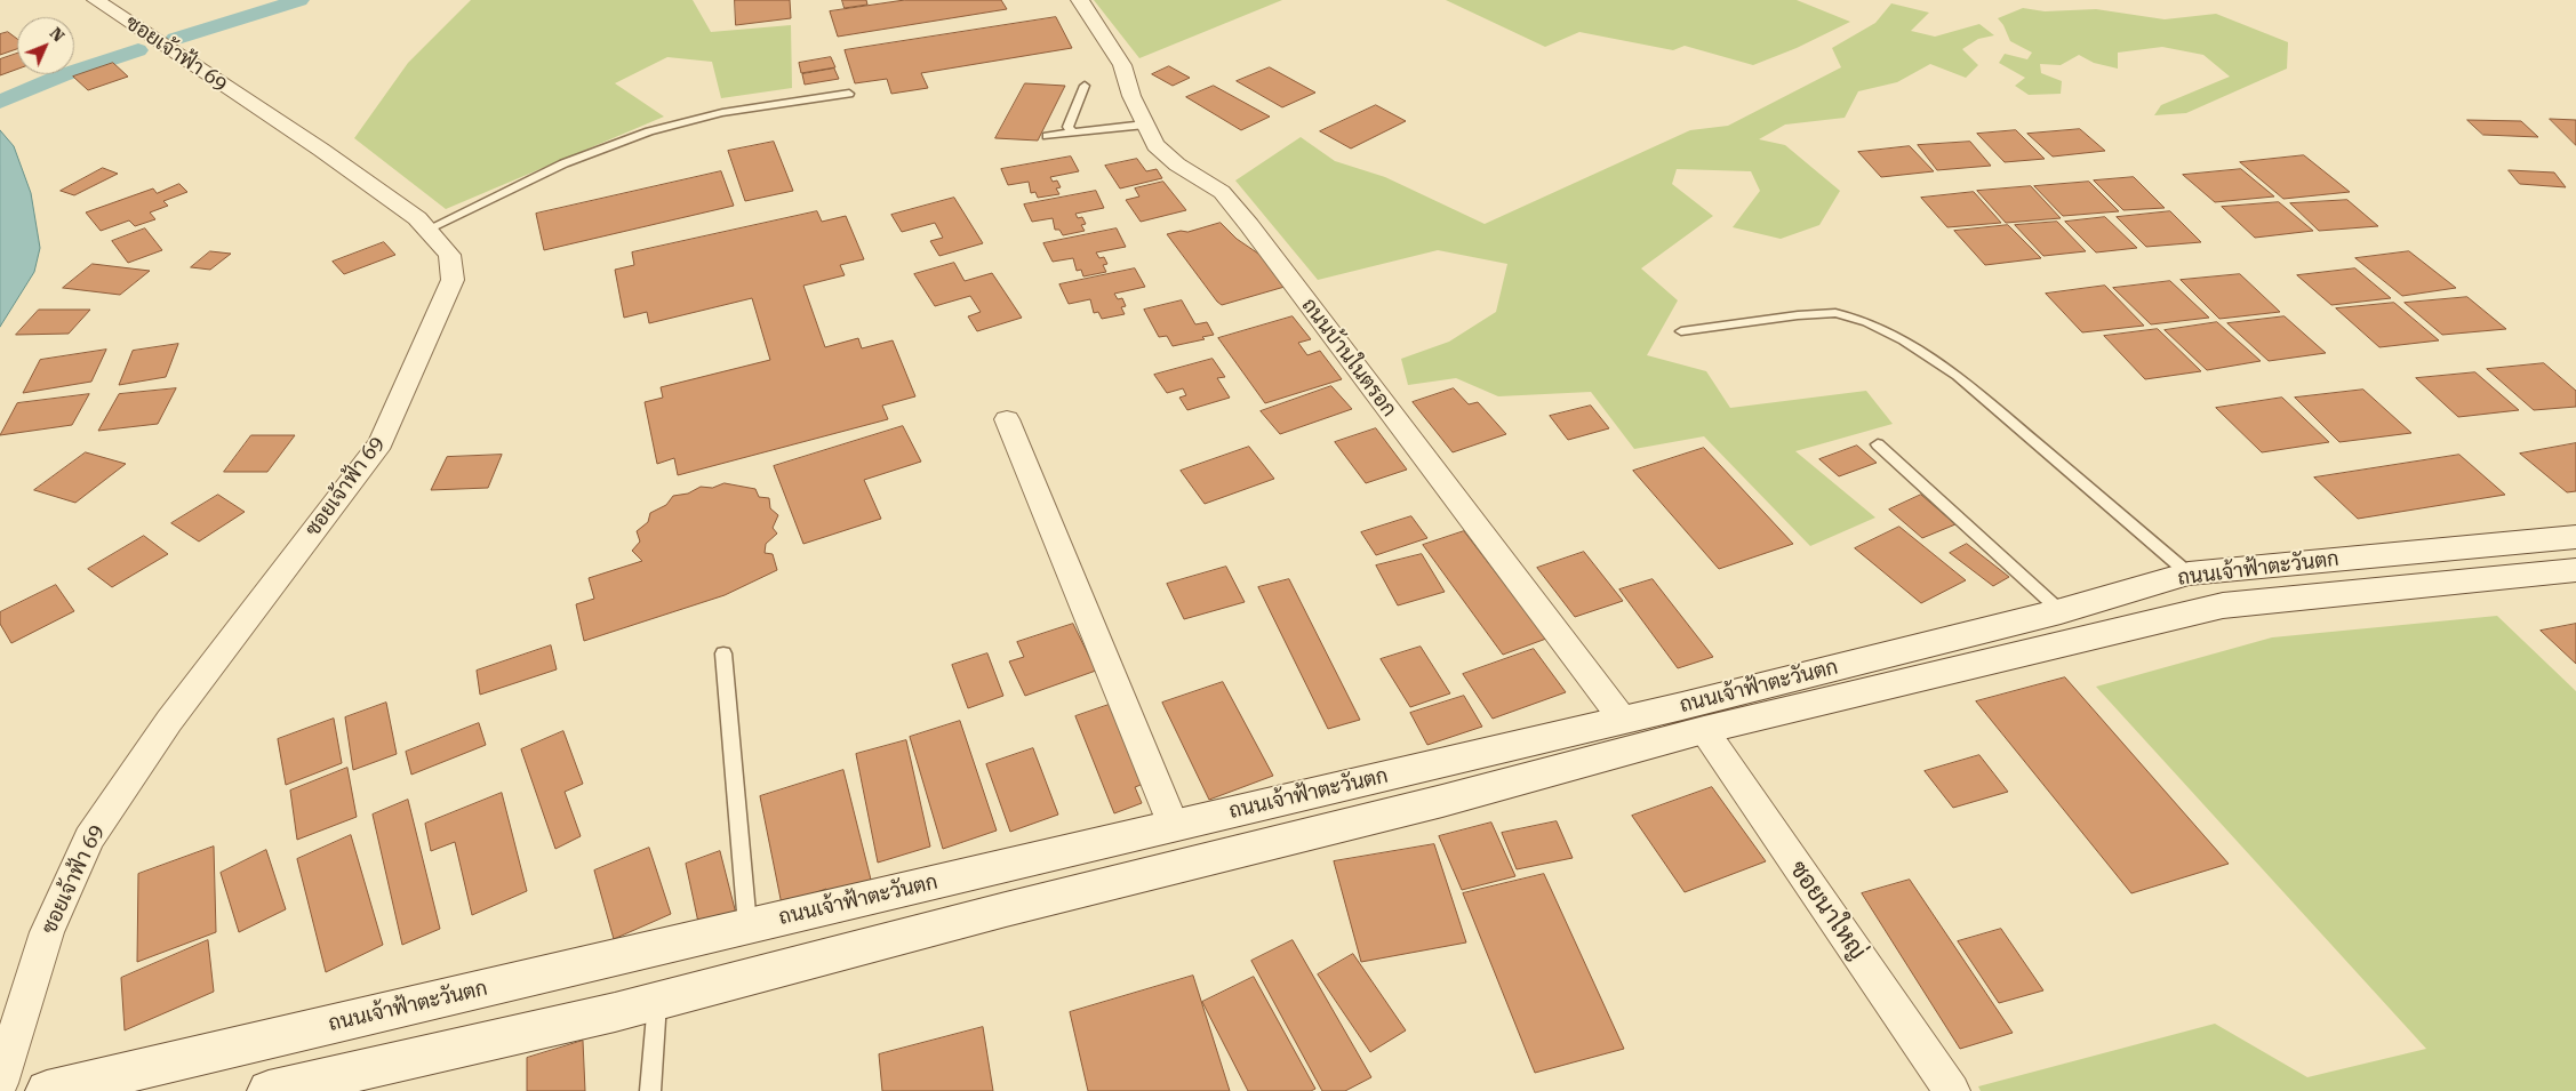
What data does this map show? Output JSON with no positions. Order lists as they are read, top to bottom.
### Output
{
  "streets": {
    "main road": ["ถนนเจ้าฟ้าตะวันตก"],
    "street": ["ซอยเจ้าฟ้า 69", "ถนนบ้านในตรอก", "ซอยนาใหญ่"]
  },
  "crossings": [
    ["ถนนบ้านในตรอก", "ถนนเจ้าฟ้าตะวันตก"],
    ["ถนนเจ้าฟ้าตะวันตก", "ซอยนาใหญ่"]
  ],
  "north": "top right"
}
